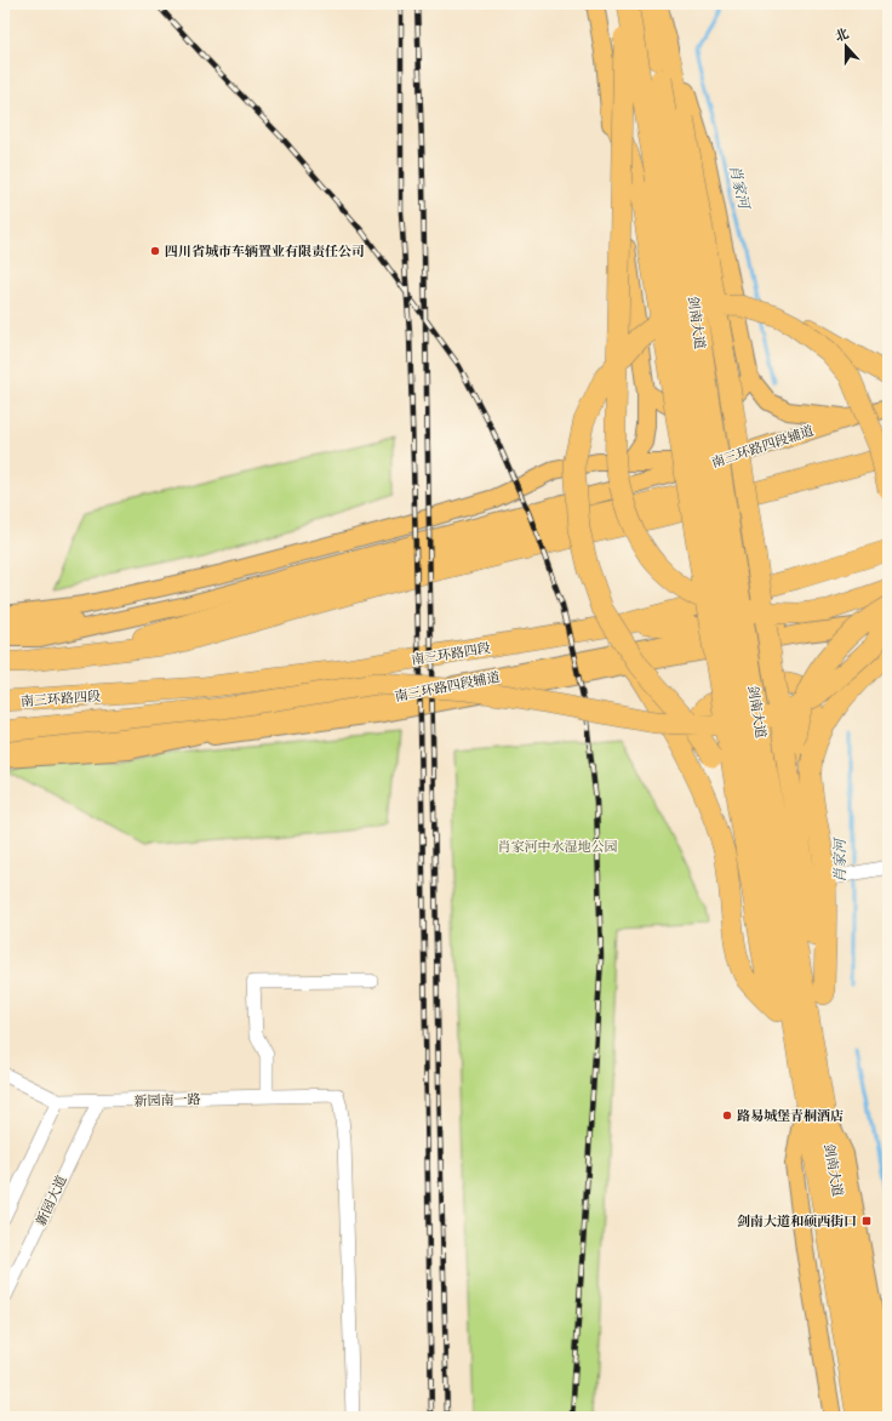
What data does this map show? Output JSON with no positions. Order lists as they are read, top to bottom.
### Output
{
  "streets": {
    "highway": ["剑南大道", "南三环路四段"],
    "main road": ["南三环路四段辅道"],
    "street": ["新园南一路", "新园大道"]
  },
  "crossings": [
    ["新园南一路", "新园大道"]
  ],
  "water": ["肖家河"],
  "parks": ["肖家河中水湿地公园"],
  "places": {
    "other": ["四川省城市车辆置业有限责任公司", "路易城堡青桐酒店"],
    "transit": ["剑南大道和硕西街口"]
  },
  "north": "top"
}
